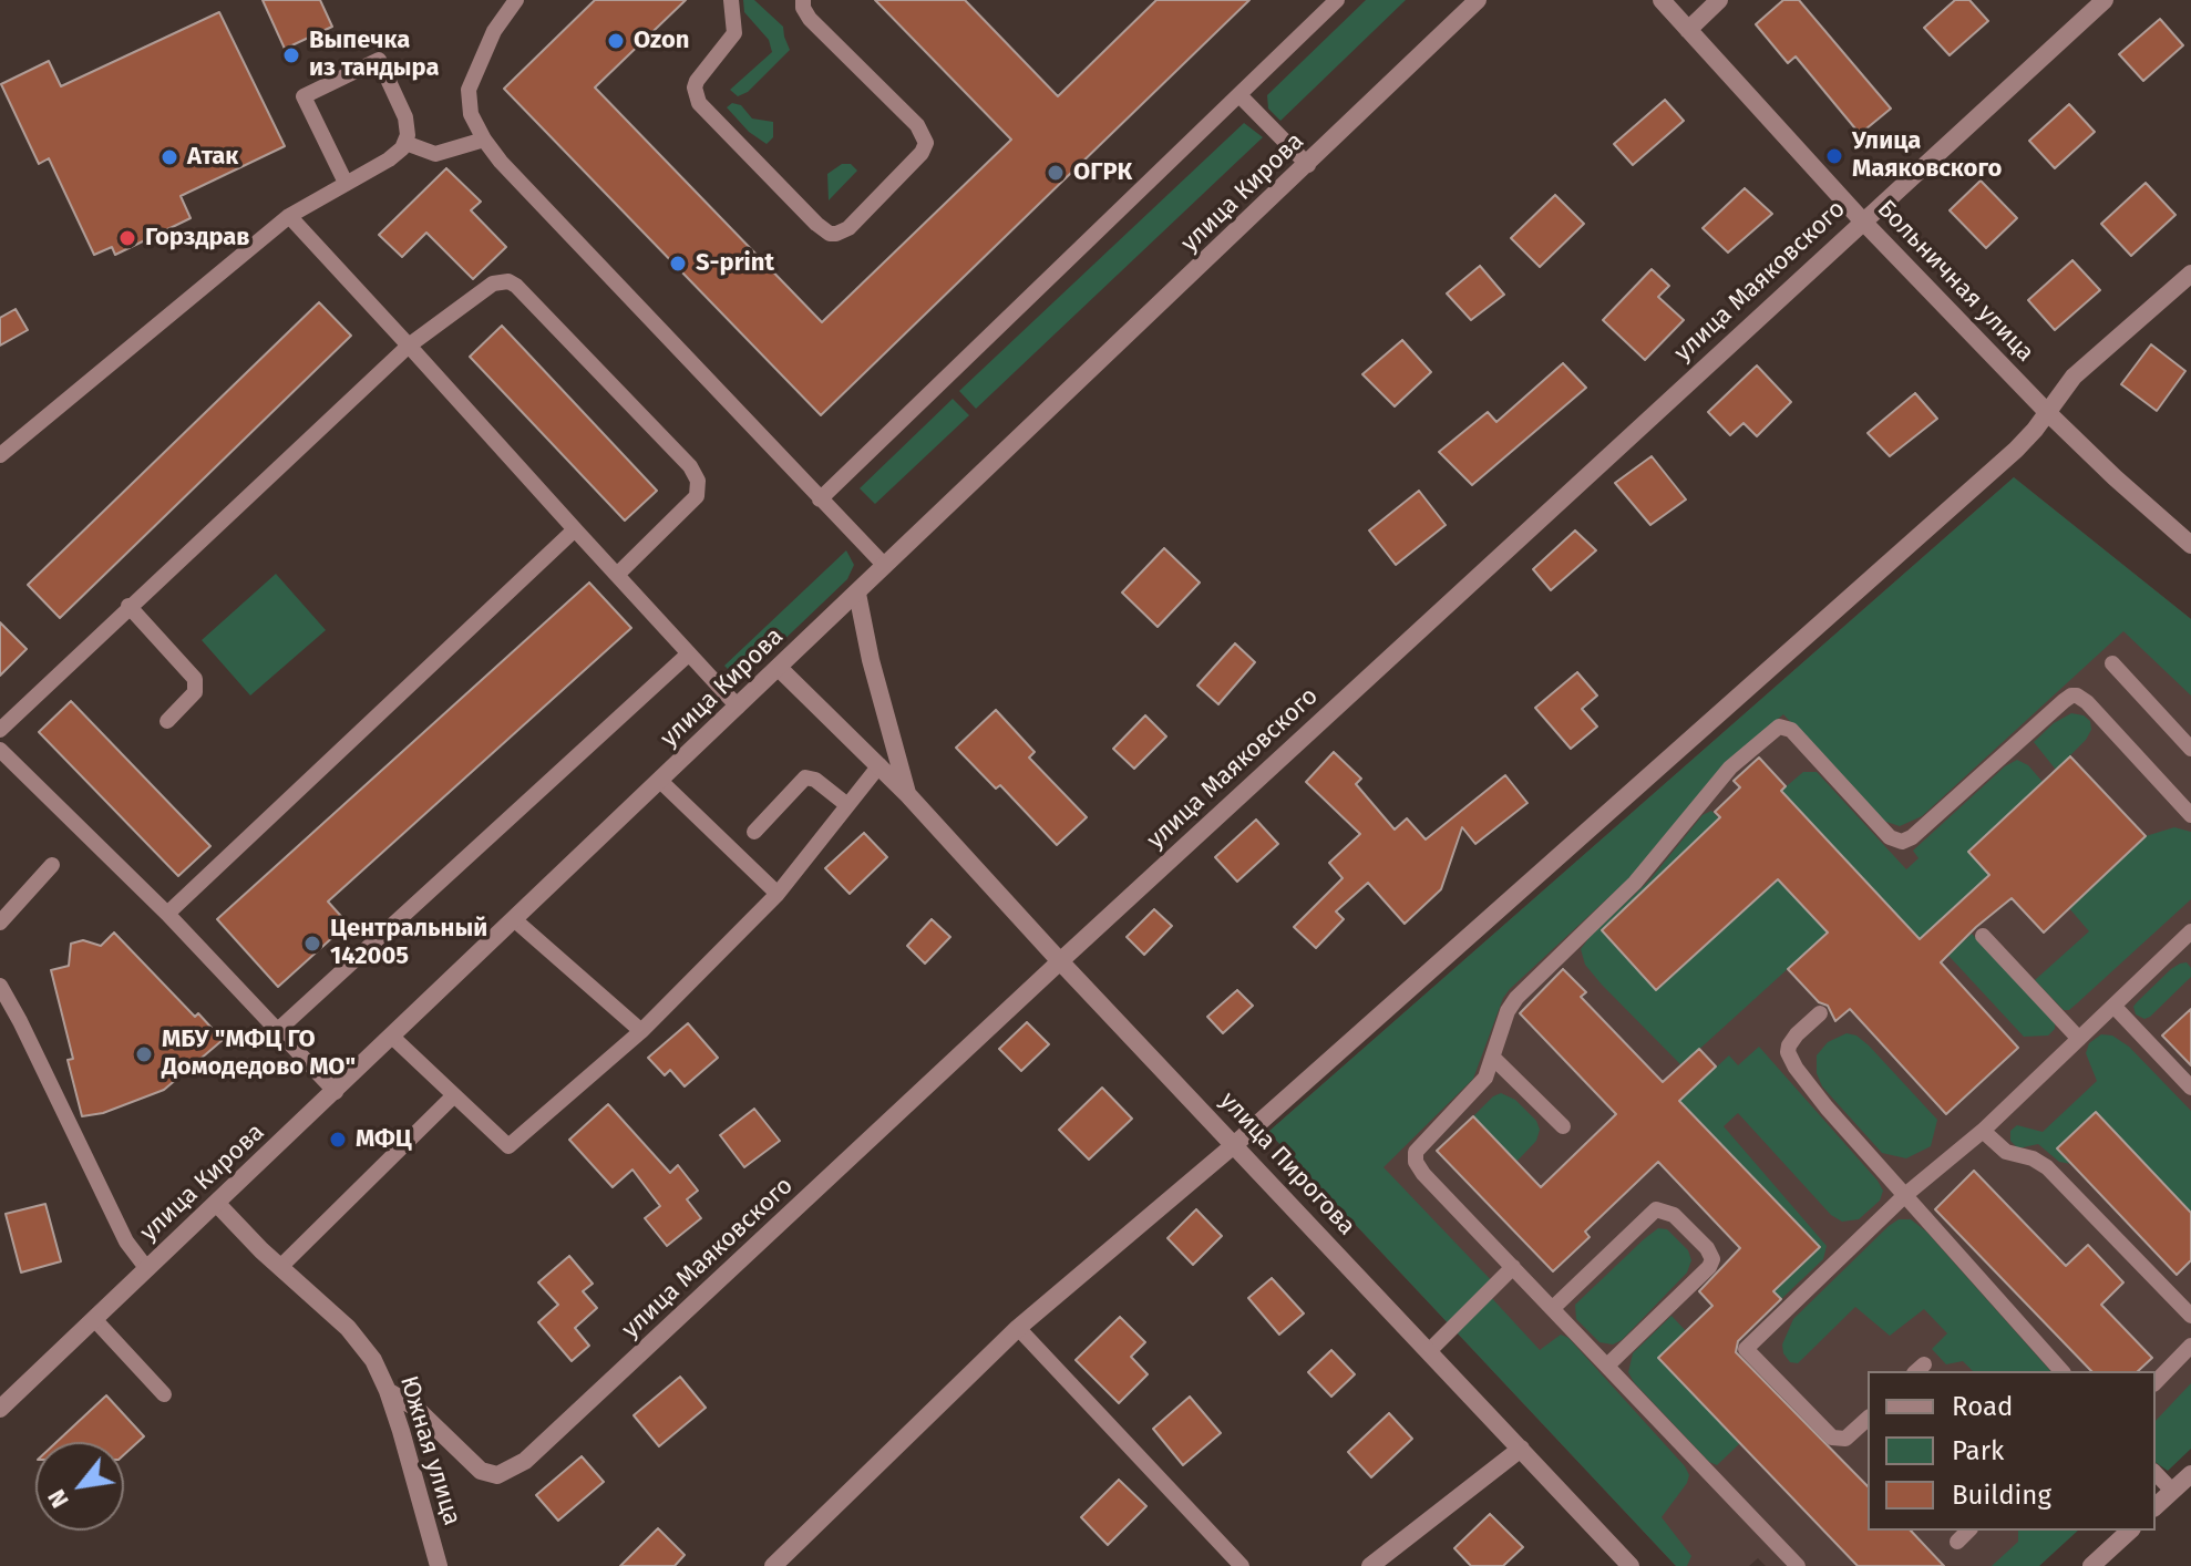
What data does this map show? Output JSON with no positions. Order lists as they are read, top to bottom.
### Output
{
  "streets": {
    "street": [
      "улица Кирова",
      "улица Маяковского",
      "Больничная улица",
      "улица Пирогова",
      "Южная улица"
    ]
  },
  "crossings": [
    ["улица Кирова", "улица Пирогова"],
    ["улица Кирова", "Южная улица"],
    ["улица Маяковского", "Больничная улица"],
    ["улица Маяковского", "улица Пирогова"],
    ["улица Маяковского", "Южная улица"]
  ],
  "places": [
    "Ozon",
    "Выпечка из тандыра",
    "Улица Маяковского",
    "Атак",
    "ОГРК",
    "Горздрав",
    "S-print",
    "Центральный 142005",
    "МБУ \"МФЦ ГО Домодедово МО\"",
    "МФЦ"
  ],
  "legend": ["Road", "Park", "Building"],
  "north": "bottom left"
}
